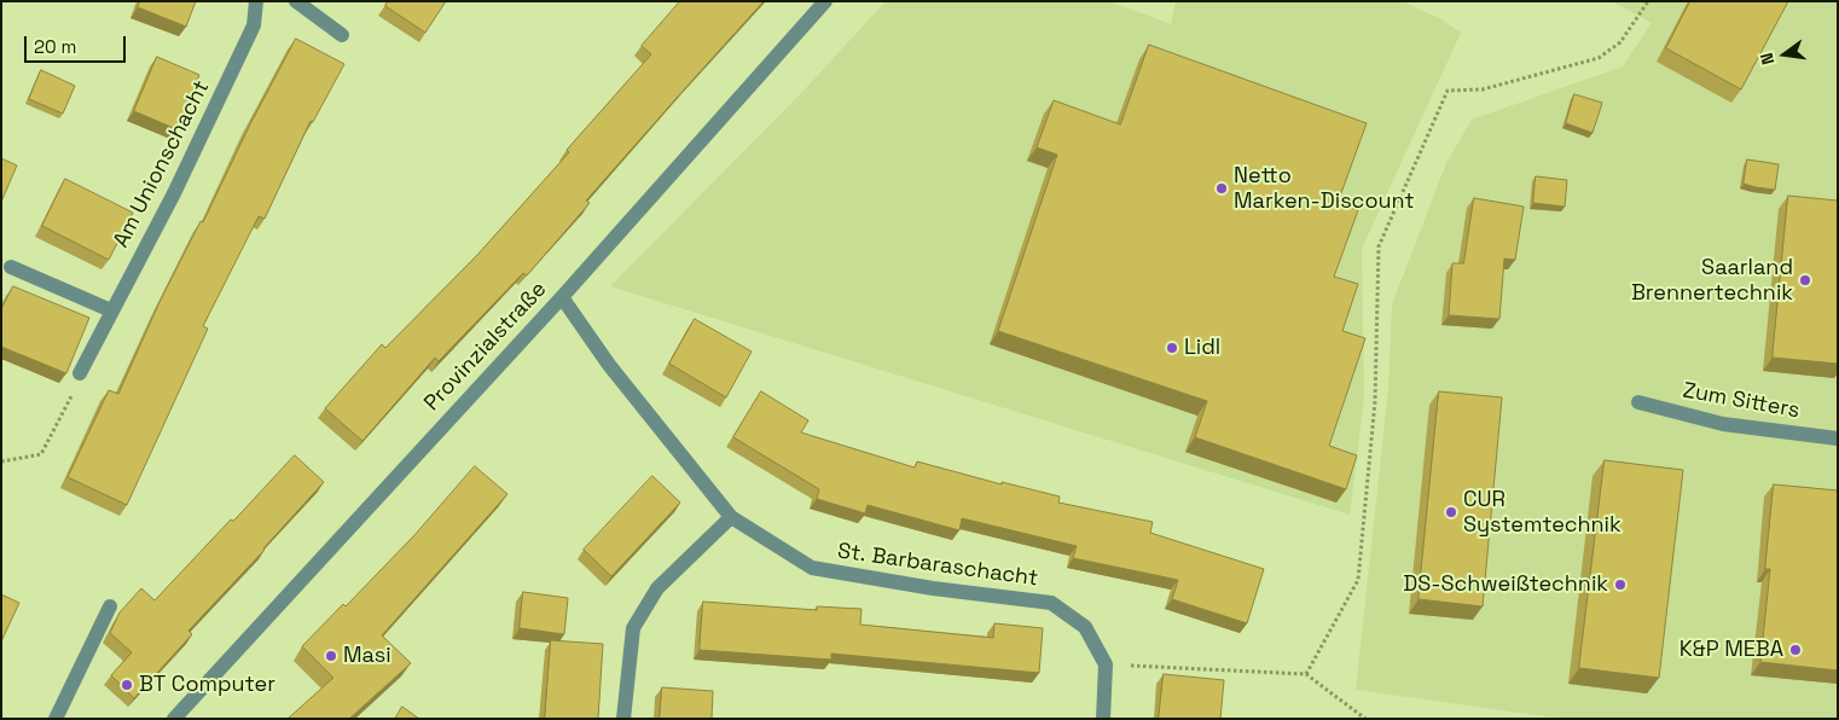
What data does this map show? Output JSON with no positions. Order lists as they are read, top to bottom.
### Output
{
  "streets": {
    "street": [
      "Am Unionschacht",
      "Provinzialstraße",
      "Zum Sitters",
      "St. Barbaraschacht"
    ]
  },
  "crossings": [
    ["Provinzialstraße", "St. Barbaraschacht"]
  ],
  "places": [
    "Netto Marken-Discount",
    "Saarland Brennertechnik",
    "Lidl",
    "CUR Systemtechnik",
    "DS-Schweißtechnik",
    "K&P MEBA",
    "Masi",
    "BT Computer"
  ],
  "scale_bar": "20 m",
  "north": "left"
}
